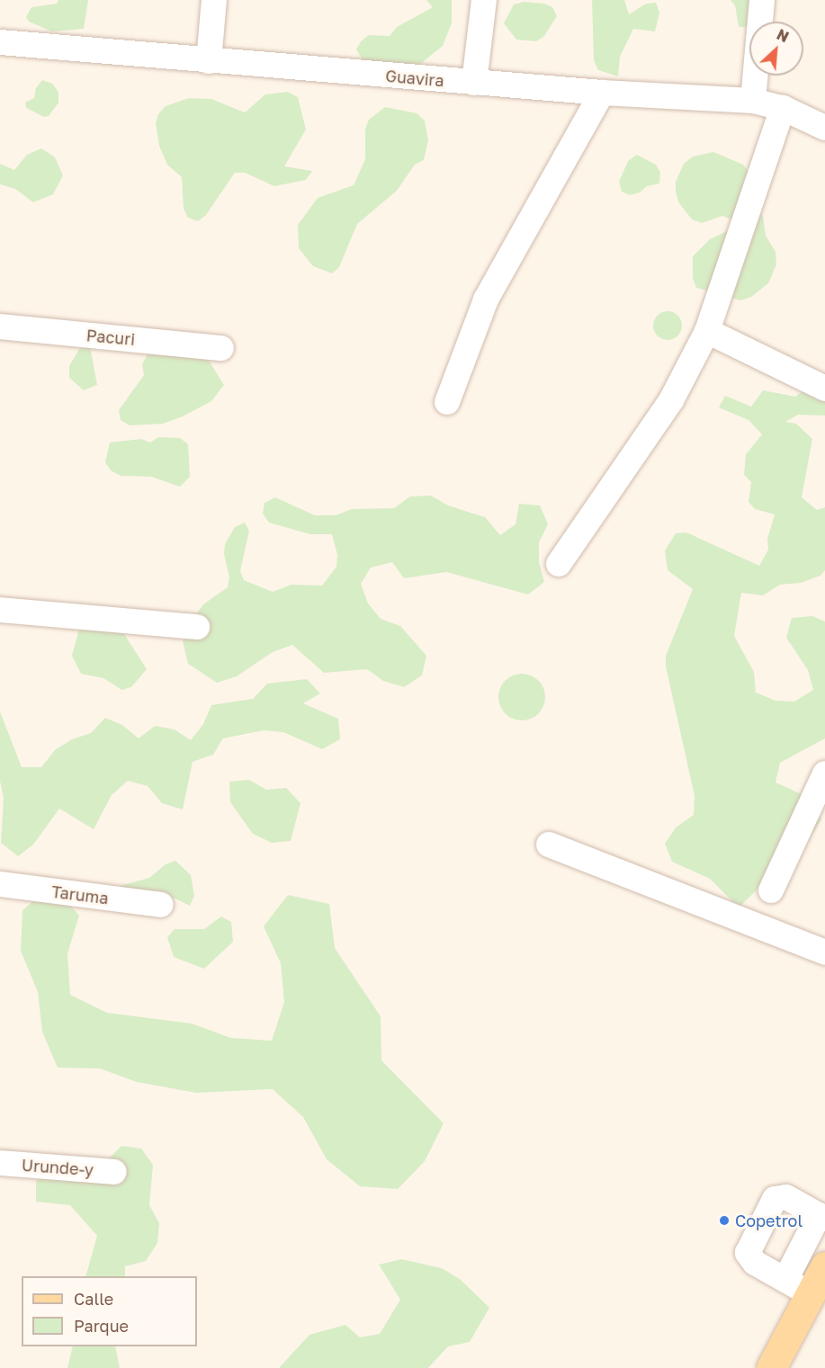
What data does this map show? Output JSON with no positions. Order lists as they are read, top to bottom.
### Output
{
  "streets": {
    "street": [
      "Guavira",
      "Pacuri",
      "Taruma",
      "Urunde-y"
    ]
  },
  "places": ["Copetrol"],
  "legend": ["Calle", "Parque"],
  "north": "top right"
}
